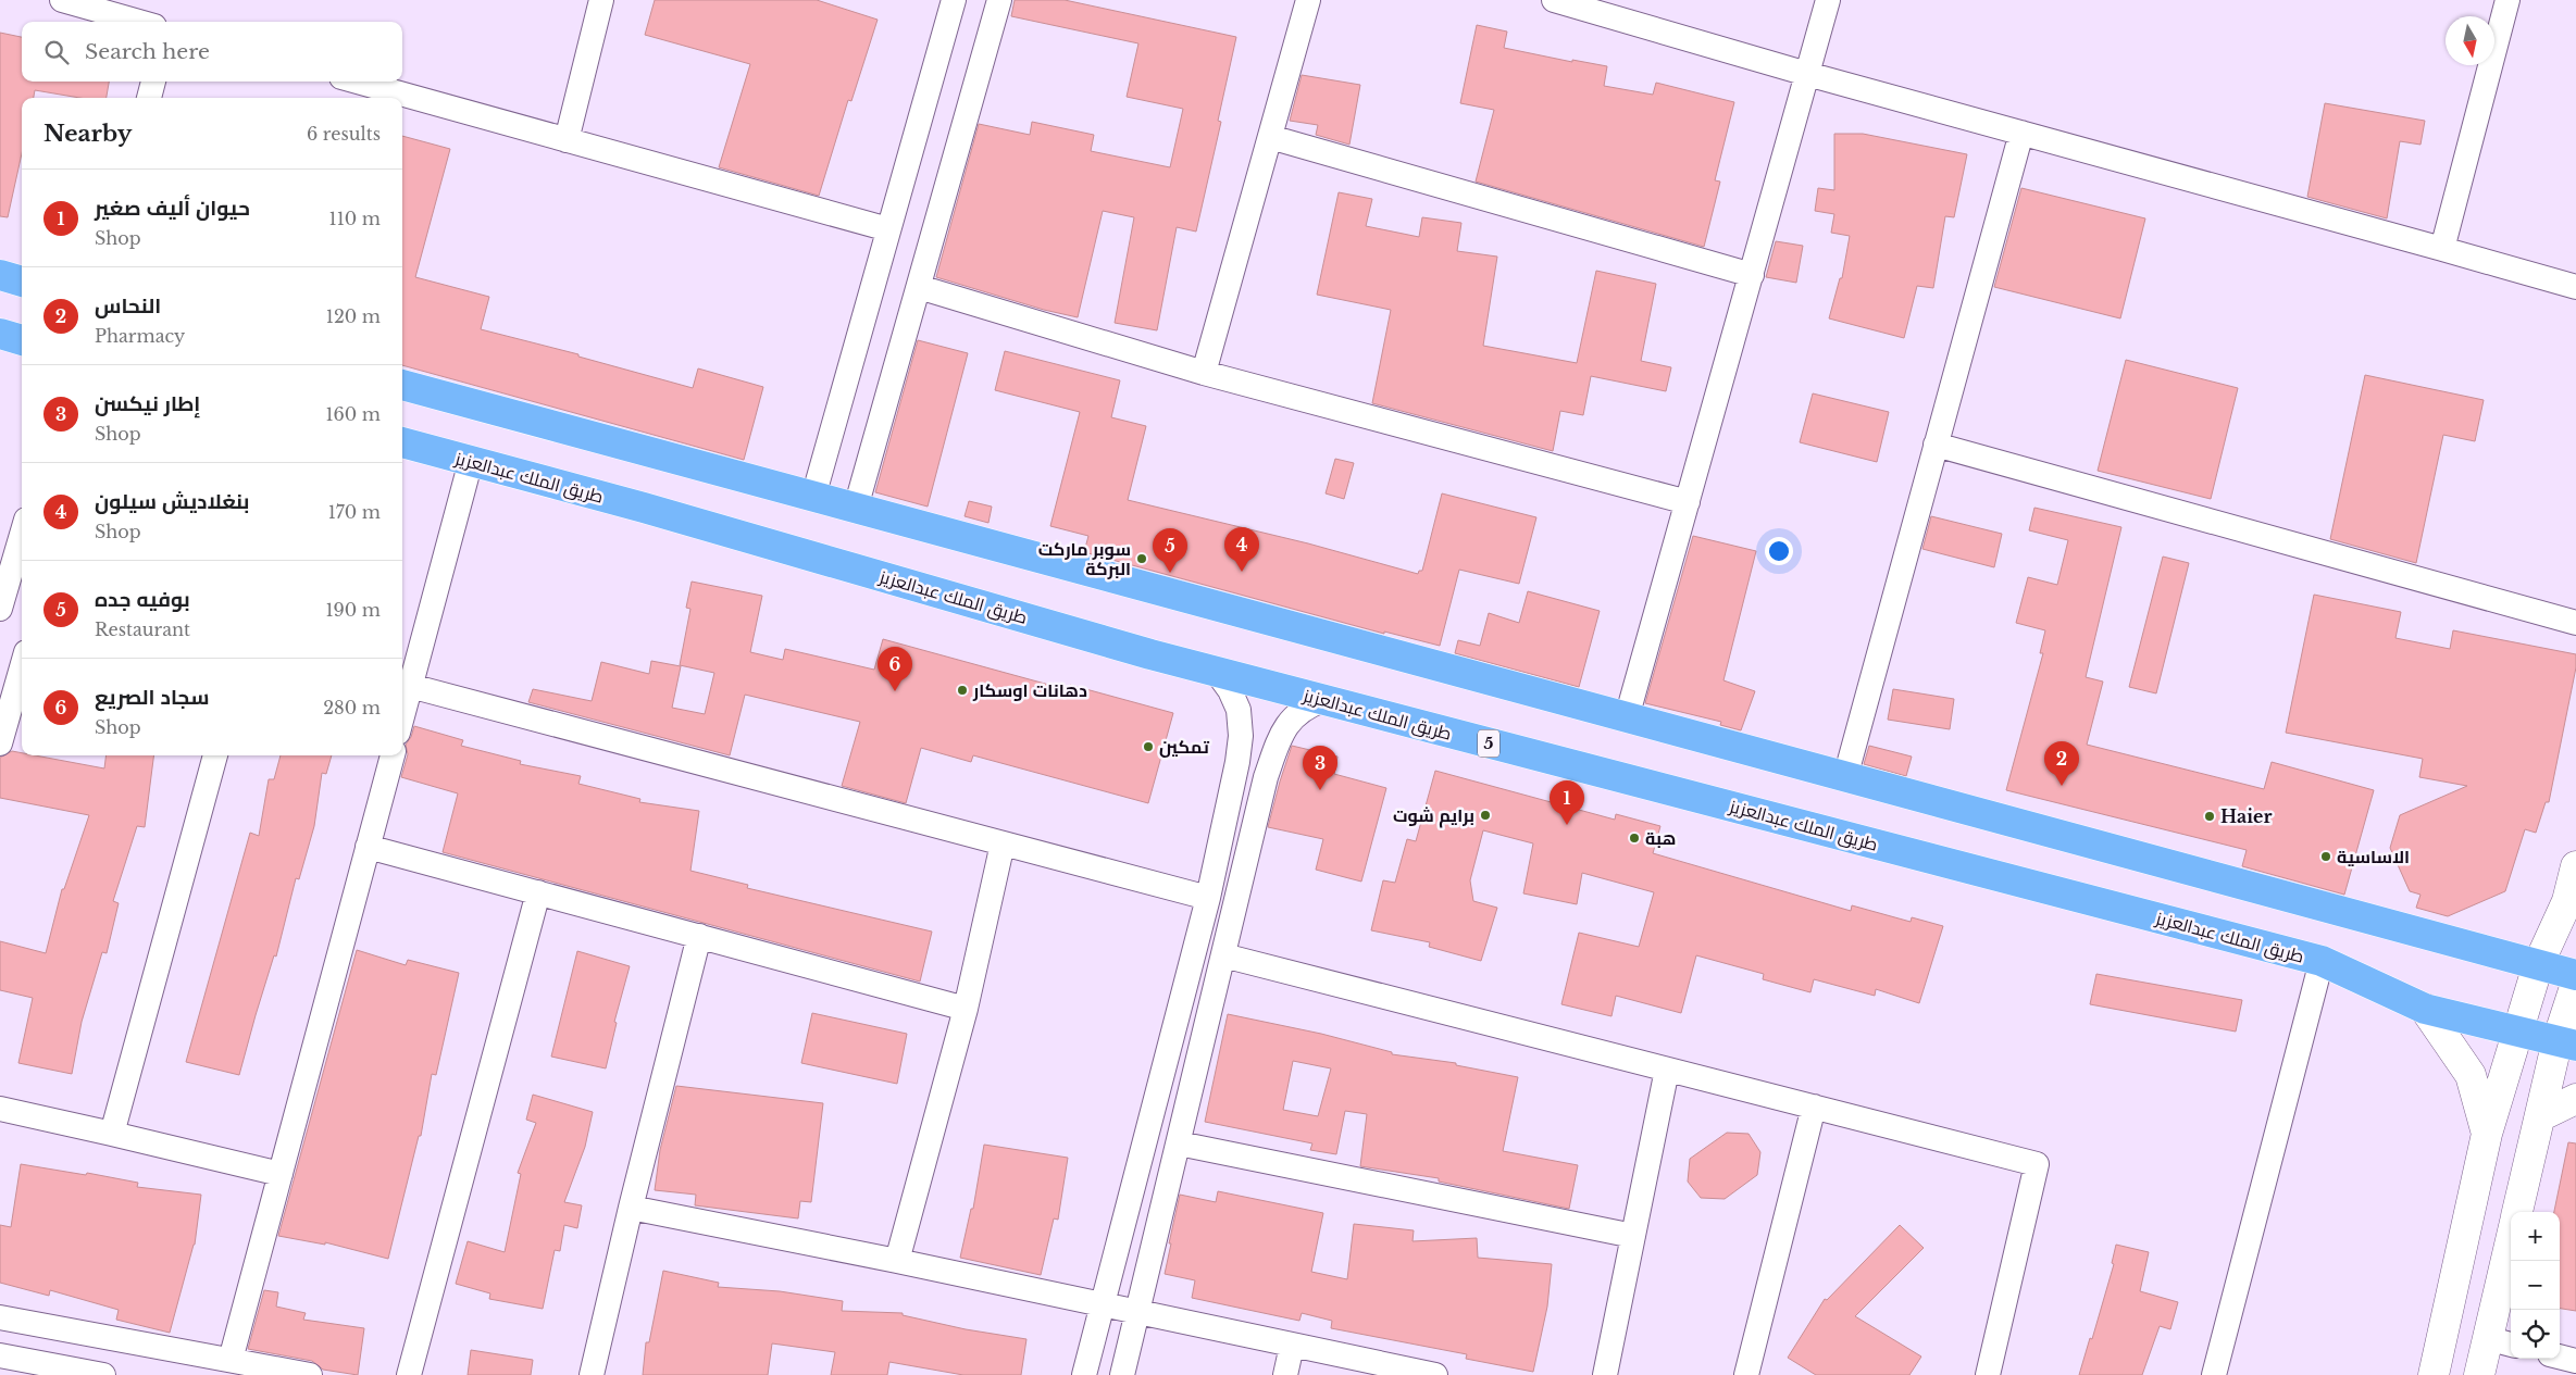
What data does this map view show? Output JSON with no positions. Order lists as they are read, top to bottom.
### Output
{
  "streets": {
    "highway": ["طريق الملك عبدالعزيز", "5"]
  },
  "places": [
    "سوبر ماركت البركة",
    "دهانات اوسكار",
    "تمكين",
    "برايم شوت",
    "Haier",
    "هبة",
    "الاساسية"
  ],
  "north": "bottom",
  "page": {
    "search": "Search here",
    "heading": ["Nearby", "6 results"],
    "list": [
      {
        "mark": "1",
        "name": "حيوان أليف صغير",
        "note": "Shop",
        "value": "110 m"
      },
      {
        "mark": "2",
        "name": "النحاس",
        "note": "Pharmacy",
        "value": "120 m"
      },
      {
        "mark": "3",
        "name": "إطار نيكسن",
        "note": "Shop",
        "value": "160 m"
      },
      {
        "mark": "4",
        "name": "بنغلاديش سيلون",
        "note": "Shop",
        "value": "170 m"
      },
      {
        "mark": "5",
        "name": "بوفيه جده",
        "note": "Restaurant",
        "value": "190 m"
      },
      {
        "mark": "6",
        "name": "سجاد الصريع",
        "note": "Shop",
        "value": "280 m"
      }
    ],
    "pins": [
      "4",
      "5",
      "6",
      "2",
      "3",
      "1"
    ],
    "map_buttons": ["+", "−"]
  }
}
